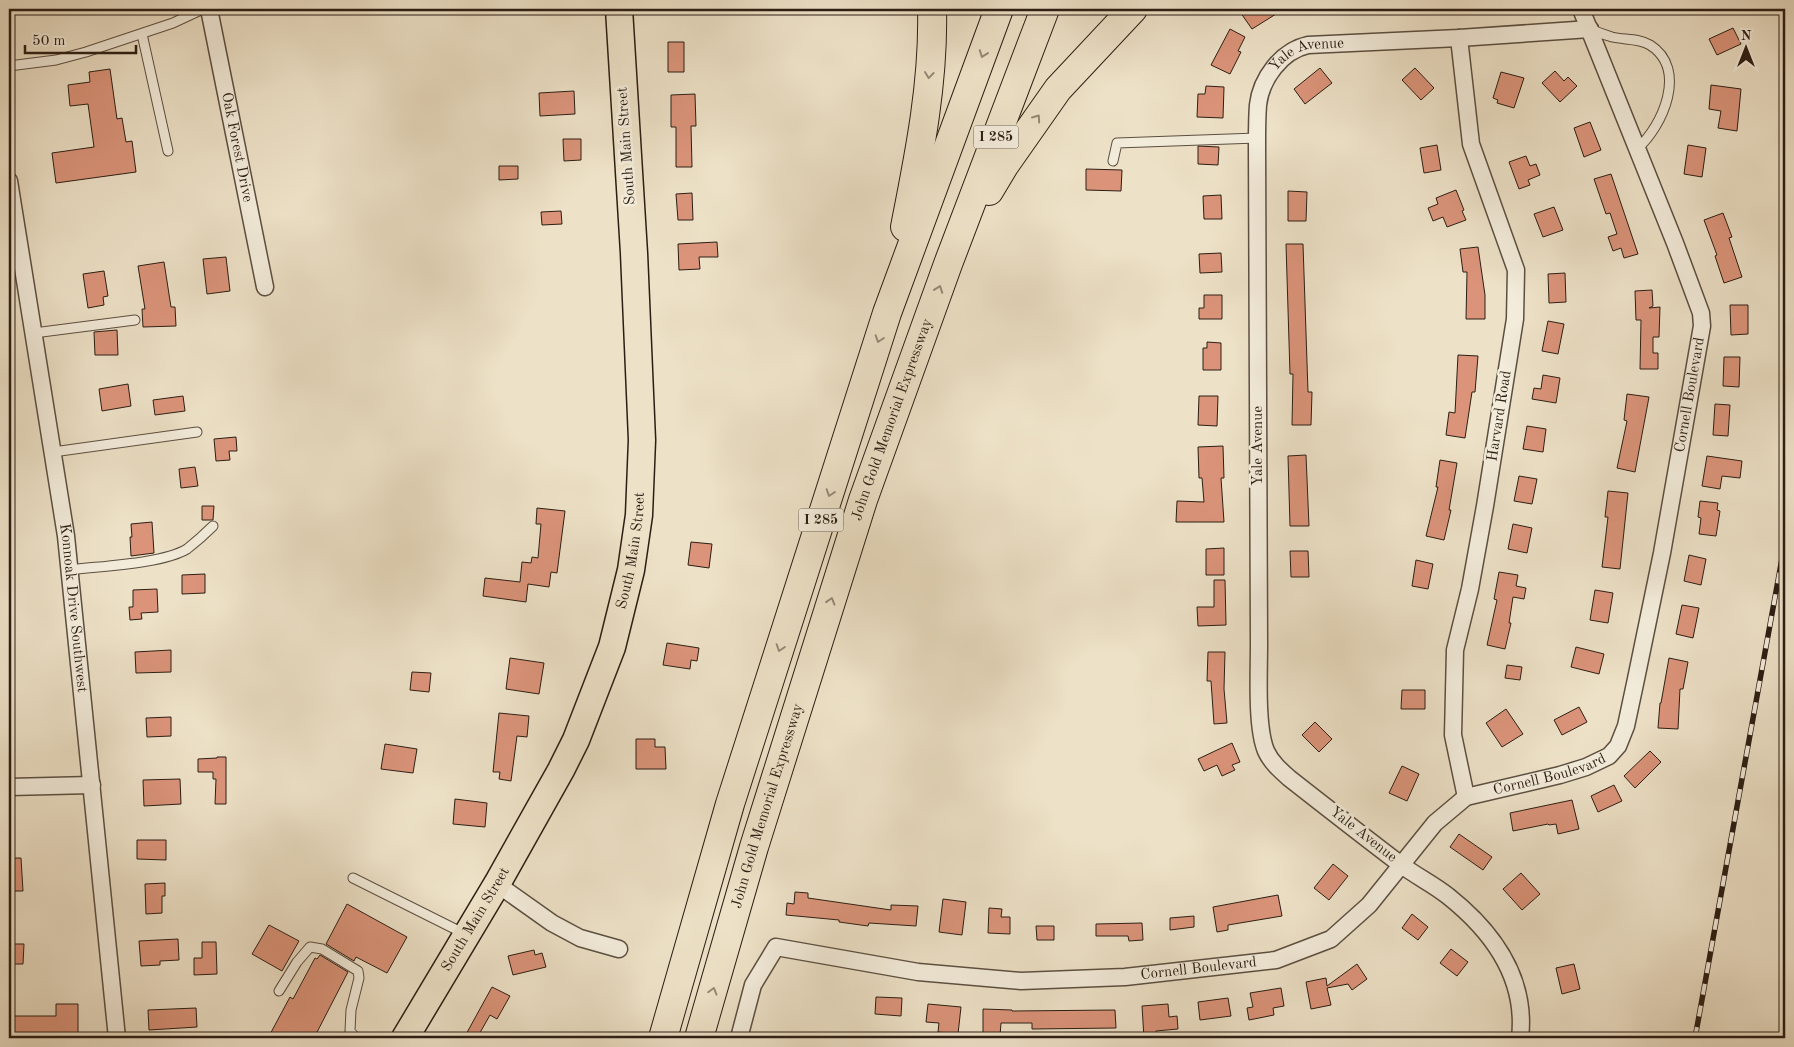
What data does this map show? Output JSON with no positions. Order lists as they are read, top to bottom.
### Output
{
  "streets": {
    "highway": ["I 285", "John Gold Memorial Expressway"],
    "main road": ["South Main Street"],
    "street": [
      "Yale Avenue",
      "Oak Forest Drive",
      "Cornell Boulevard",
      "Harvard Road",
      "Konnoak Drive Southwest"
    ]
  },
  "crossings": [
    ["Yale Avenue", "Cornell Boulevard"],
    ["Yale Avenue", "Harvard Road"],
    ["Cornell Boulevard", "Harvard Road"]
  ],
  "scale_bar": "50 m",
  "north": "top"
}
